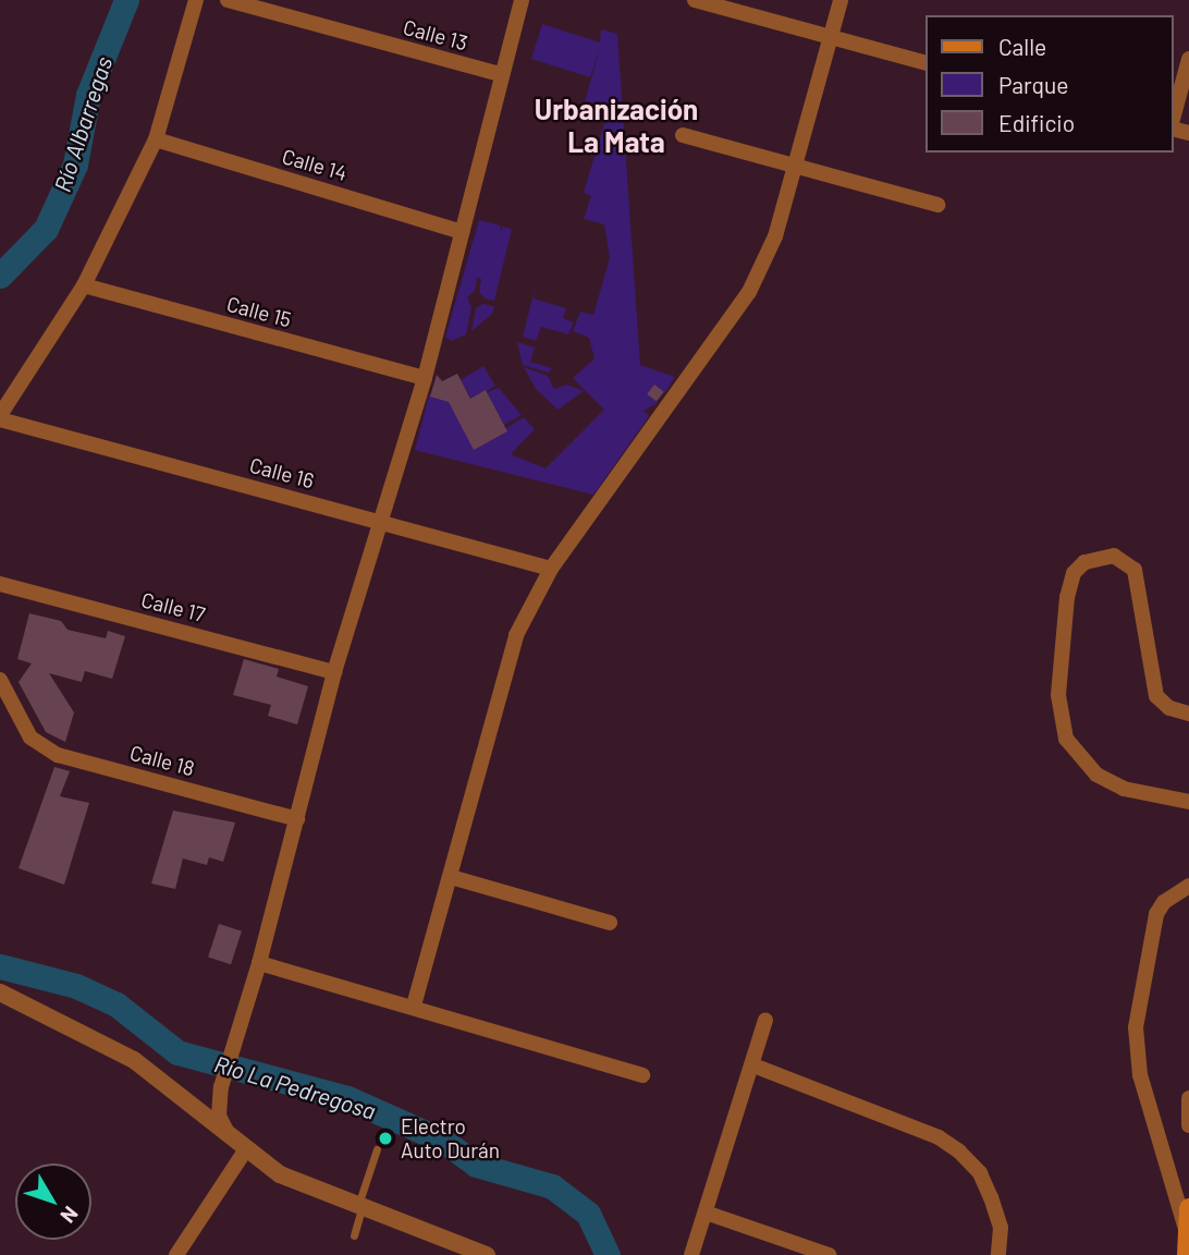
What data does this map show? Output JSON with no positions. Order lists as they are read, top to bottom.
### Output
{
  "streets": {
    "street": [
      "Calle 13",
      "Calle 14",
      "Calle 15",
      "Calle 16",
      "Calle 17",
      "Calle 18"
    ]
  },
  "districts": ["Urbanización La Mata"],
  "water": ["Río Albarregas", "Río La Pedregosa"],
  "places": ["Electro Auto Durán"],
  "legend": ["Calle", "Parque", "Edificio"],
  "north": "bottom right"
}
